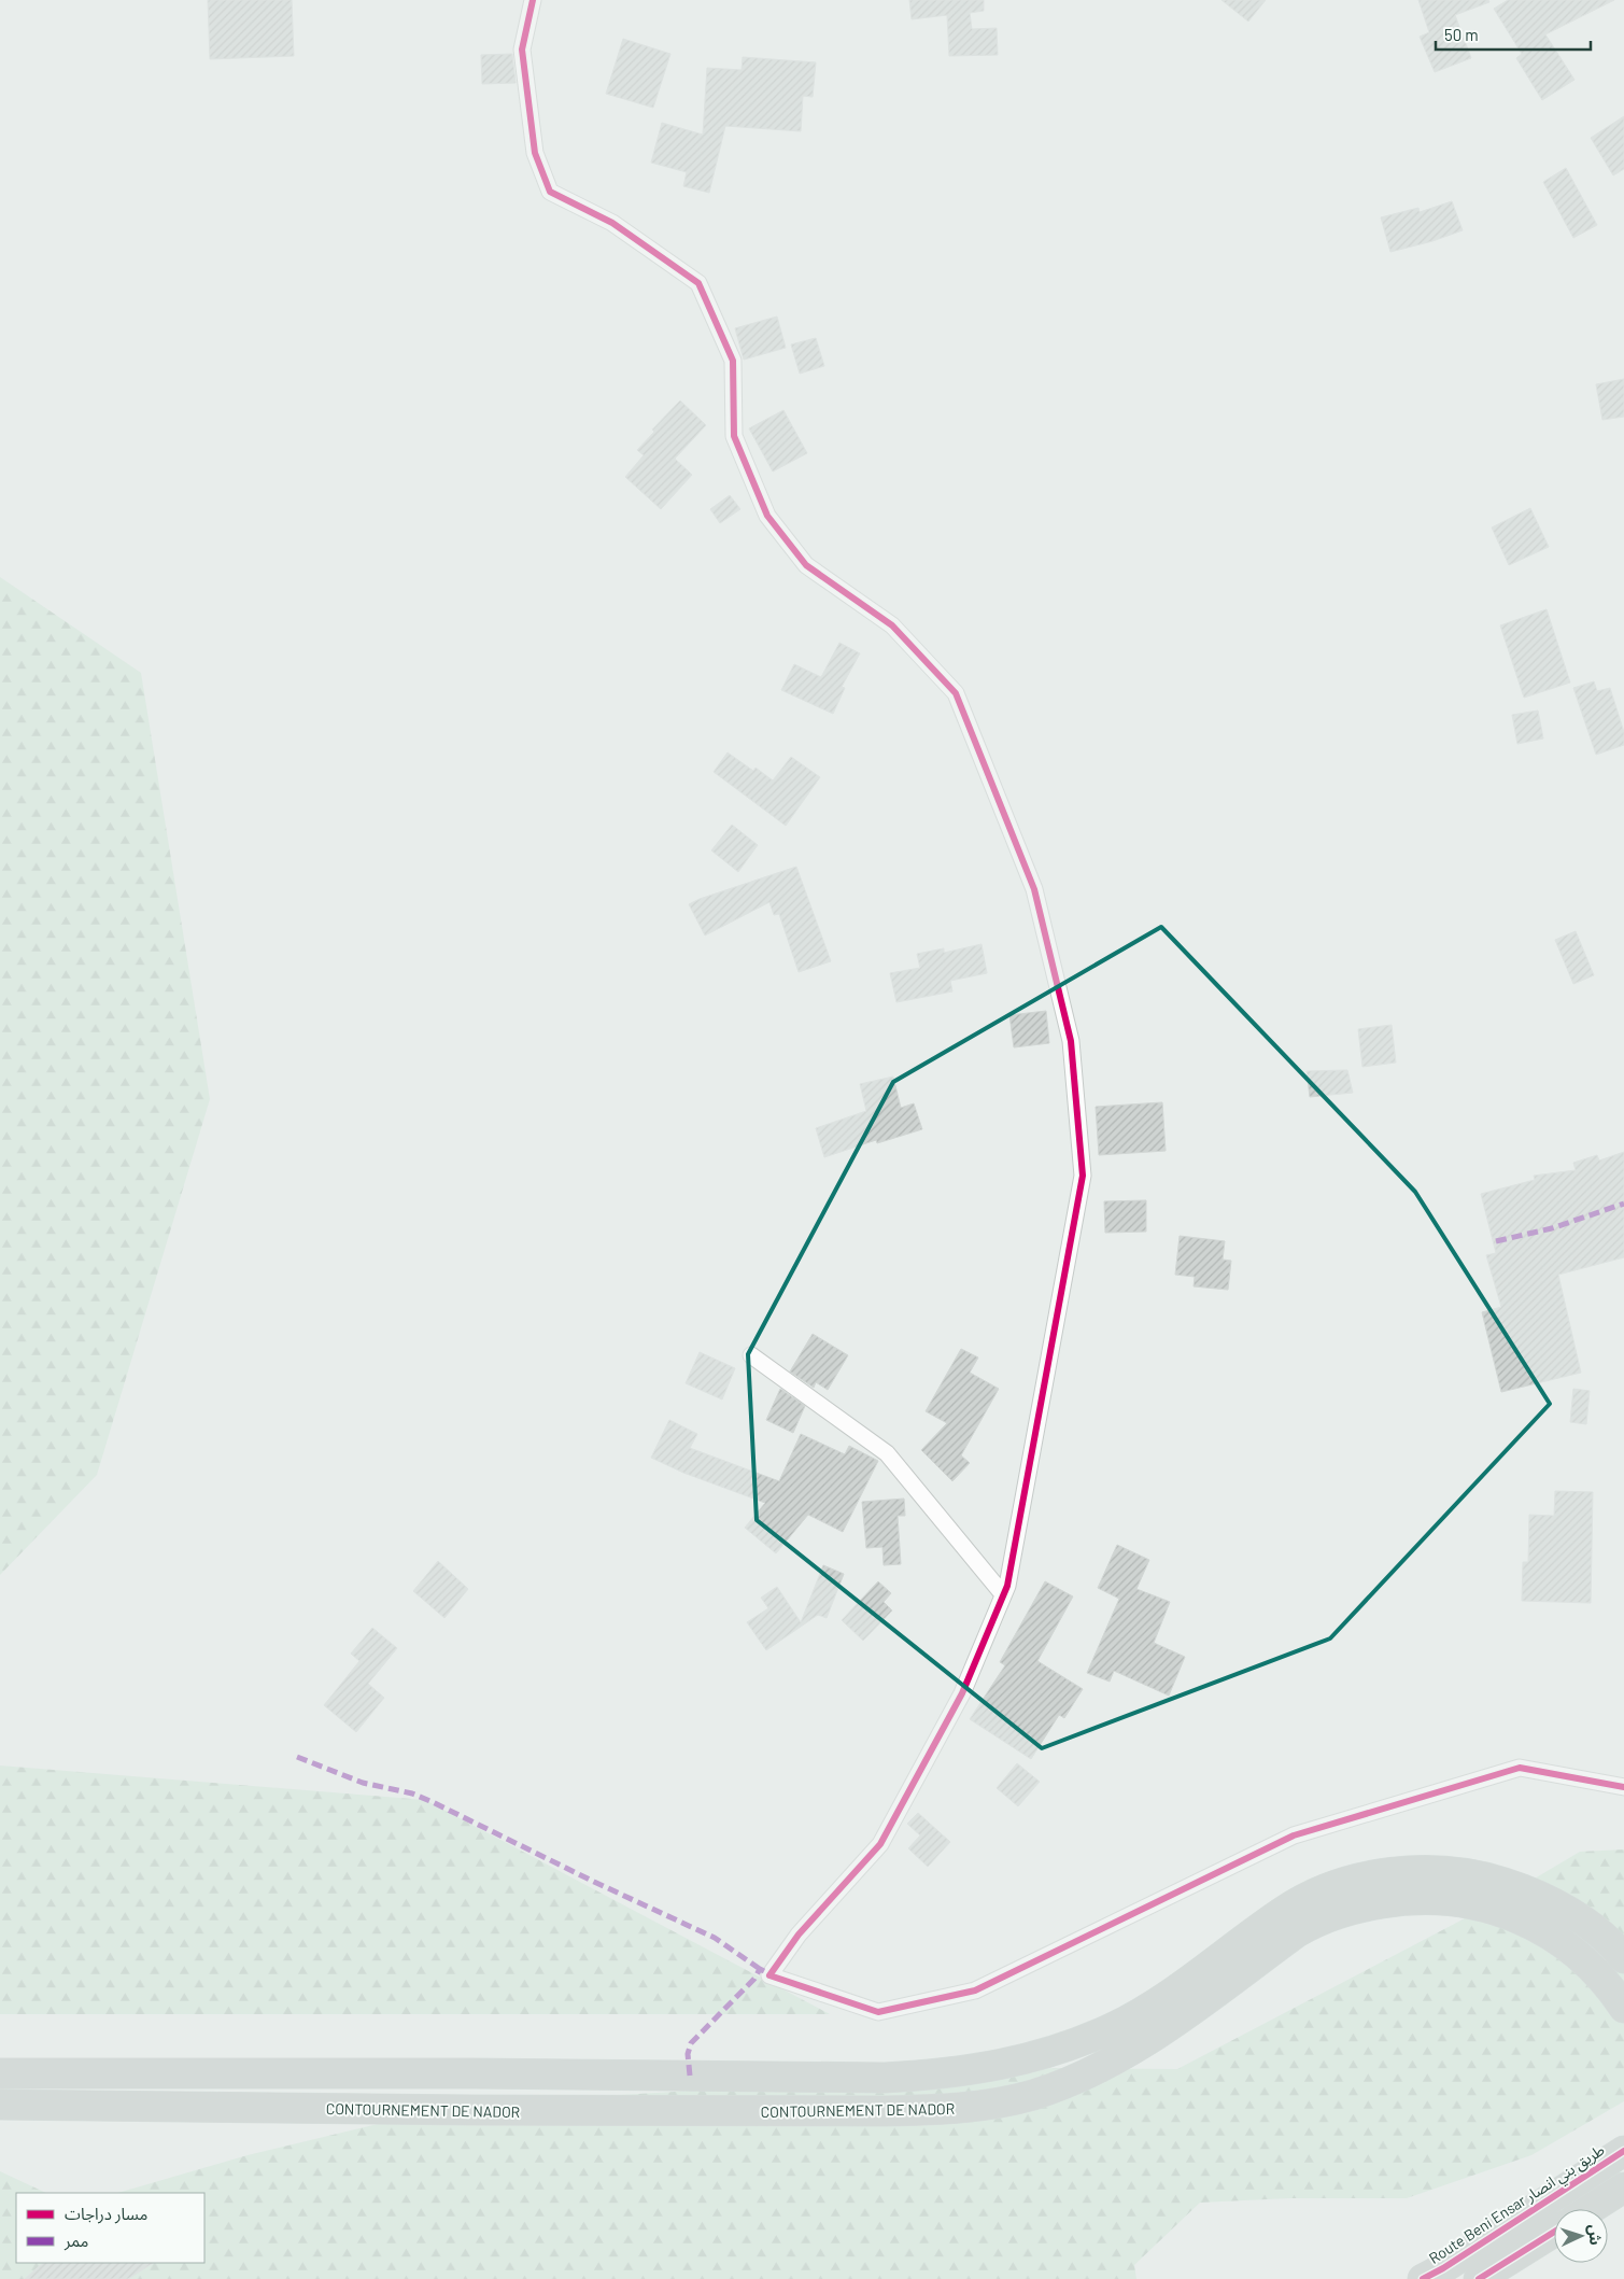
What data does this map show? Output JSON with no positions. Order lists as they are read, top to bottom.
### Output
{
  "streets": {
    "highway": ["CONTOURNEMENT DE NADOR", "Route Beni Ensar طريق بني انصار"]
  },
  "legend": ["مسار دراجات", "ممر"],
  "scale_bar": "50 m",
  "north": "right"
}
